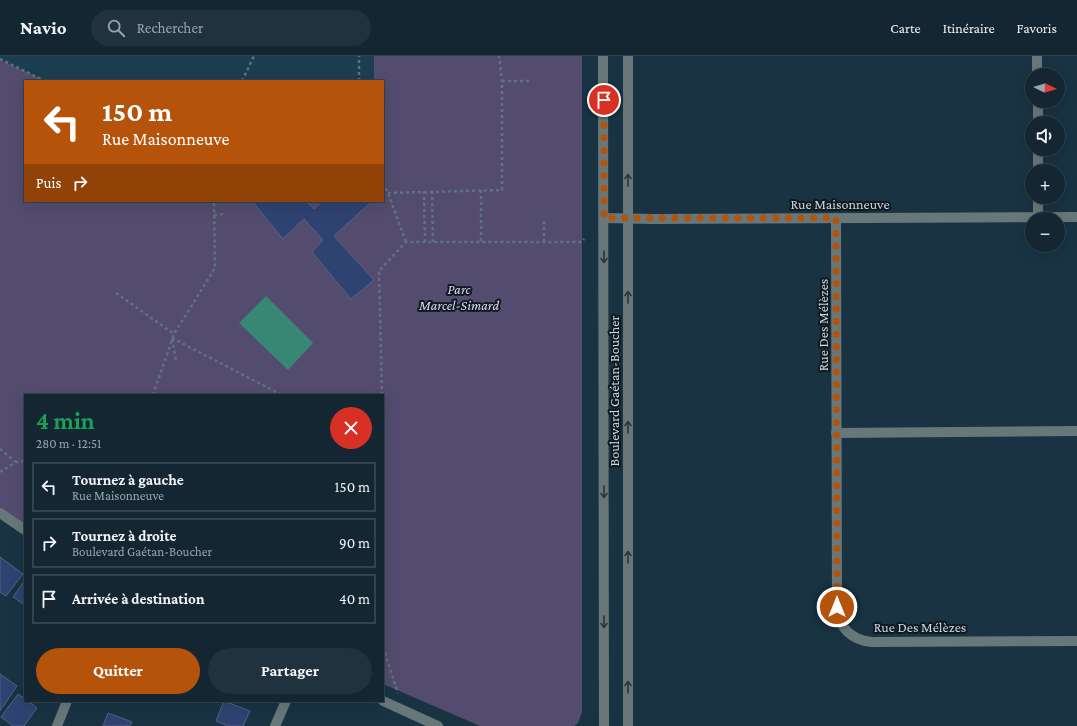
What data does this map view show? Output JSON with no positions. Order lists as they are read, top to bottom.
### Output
{
  "streets": {
    "street": ["Rue Maisonneuve", "Rue Des Mélèzes", "Boulevard Gaétan-Boucher"]
  },
  "crossings": [
    ["Rue Maisonneuve", "Rue Des Mélèzes"],
    ["Rue Maisonneuve", "Boulevard Gaétan-Boucher"]
  ],
  "parks": ["Parc Marcel-Simard"],
  "north": "right",
  "page": {
    "header": "Navio",
    "search": "Rechercher",
    "nav": ["Carte", "Itinéraire", "Favoris"],
    "map_buttons": ["+", "−"],
    "turn": ["150 m", "Rue Maisonneuve"],
    "then": "Puis",
    "heading": ["4 min", "280 m · 12:51"],
    "list": [
      {
        "name": "Tournez à gauche",
        "note": "Rue Maisonneuve",
        "value": "150 m"
      },
      {
        "name": "Tournez à droite",
        "note": "Boulevard Gaétan-Boucher",
        "value": "90 m"
      },
      {
        "name": "Arrivée à destination",
        "value": "40 m"
      }
    ],
    "buttons": ["Quitter", "Partager"]
  }
}
